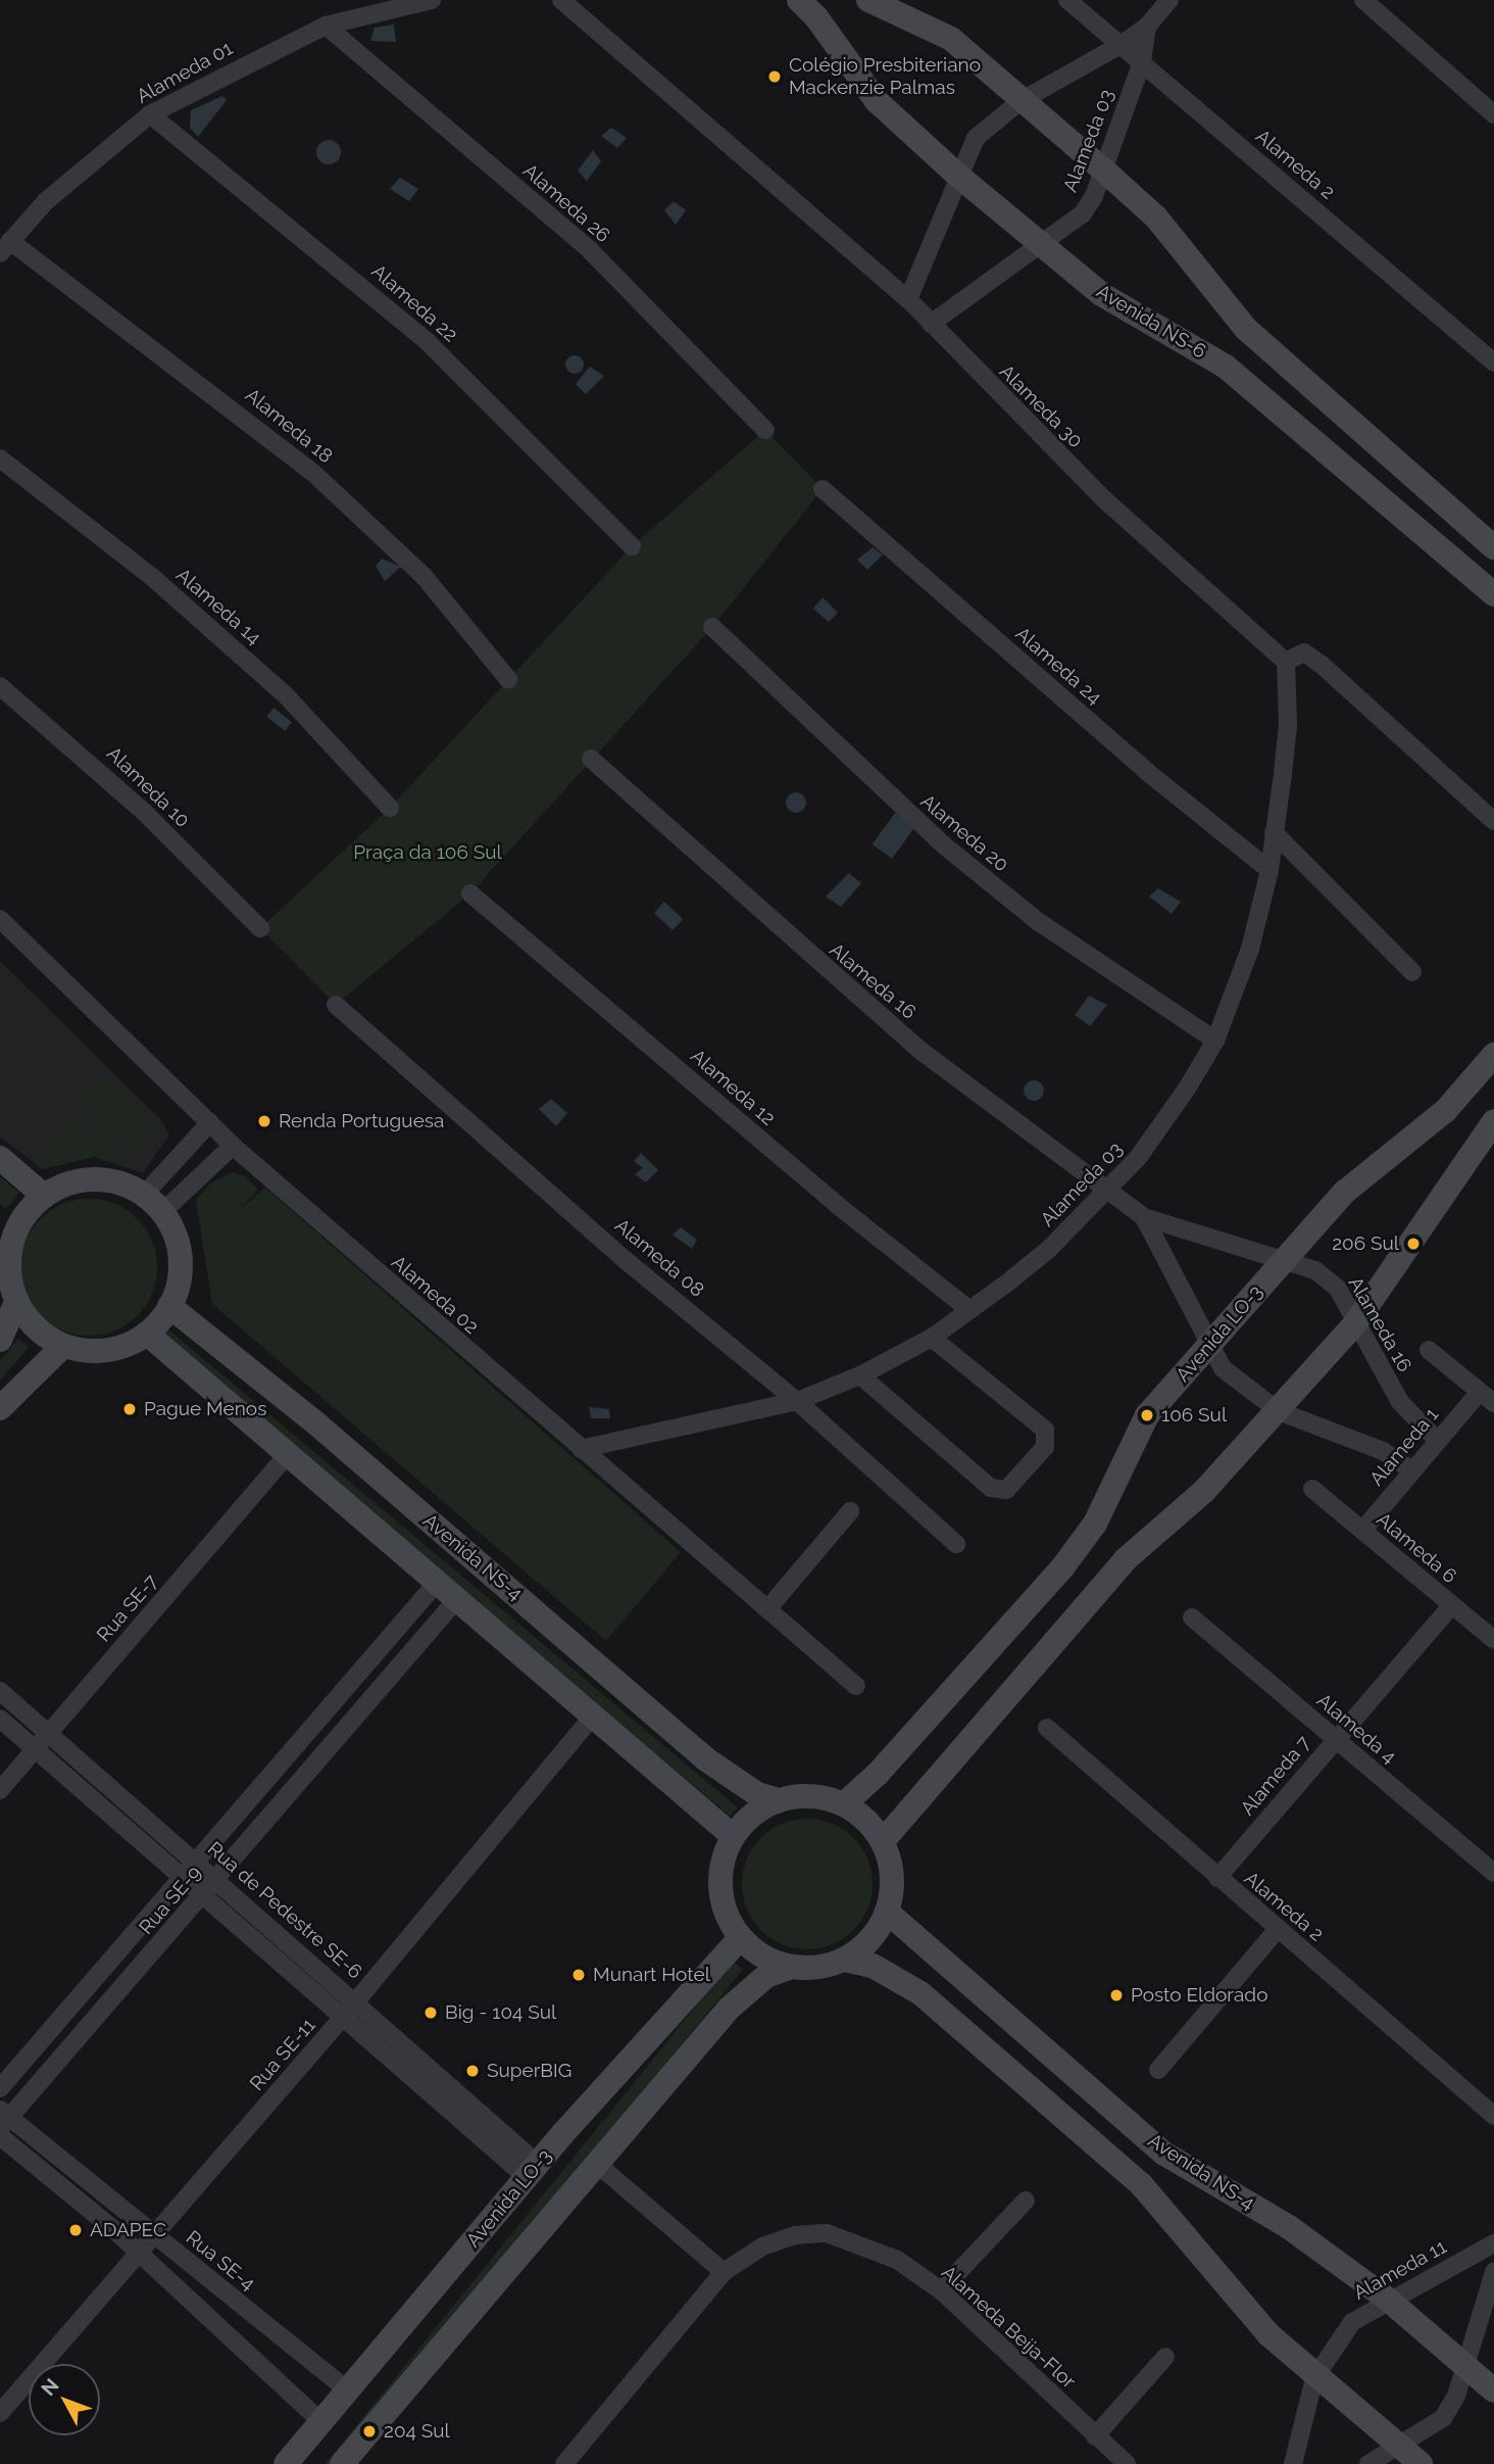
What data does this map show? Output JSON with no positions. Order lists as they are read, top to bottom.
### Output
{
  "streets": {
    "street": [
      "Alameda 01",
      "Alameda 03",
      "Alameda 2",
      "Alameda 26",
      "Alameda 22",
      "Avenida NS-6",
      "Alameda 30",
      "Alameda 18",
      "Alameda 14",
      "Alameda 24",
      "Alameda 10",
      "Alameda 20",
      "Alameda 16",
      "Alameda 12",
      "Alameda 08",
      "Alameda 02",
      "Avenida LO-3",
      "Alameda 1",
      "Alameda 6",
      "Avenida NS-4",
      "Rua SE-7",
      "Alameda 4",
      "Alameda 7",
      "Rua SE-9",
      "Rua de Pedestre SE-6",
      "Rua SE-11",
      "Rua SE-4",
      "Alameda 11",
      "Alameda Beija-Flor"
    ]
  },
  "crossings": [
    ["Alameda 01", "Alameda 26"],
    ["Alameda 01", "Alameda 22"],
    ["Alameda 01", "Alameda 18"],
    ["Alameda 03", "Alameda 2"],
    ["Alameda 03", "Avenida NS-6"],
    ["Alameda 03", "Alameda 30"],
    ["Alameda 03", "Alameda 24"],
    ["Alameda 03", "Alameda 20"],
    ["Alameda 03", "Alameda 16"],
    ["Alameda 03", "Alameda 12"],
    ["Alameda 03", "Alameda 08"],
    ["Alameda 03", "Alameda 02"],
    ["Alameda 2", "Alameda 7"],
    ["Alameda 16", "Avenida LO-3"],
    ["Alameda 16", "Alameda 1"],
    ["Avenida LO-3", "Avenida NS-4"],
    ["Avenida LO-3", "Rua de Pedestre SE-6"],
    ["Avenida LO-3", "Rua SE-4"],
    ["Alameda 1", "Alameda 6"],
    ["Alameda 6", "Alameda 7"],
    ["Avenida NS-4", "Alameda 11"],
    ["Rua SE-7", "Rua de Pedestre SE-6"],
    ["Alameda 4", "Alameda 7"],
    ["Rua SE-9", "Rua de Pedestre SE-6"],
    ["Rua SE-9", "Rua SE-4"],
    ["Rua de Pedestre SE-6", "Rua SE-11"],
    ["Rua SE-11", "Rua SE-4"]
  ],
  "parks": ["Praça da 106 Sul"],
  "places": [
    "Colégio Presbiteriano Mackenzie Palmas",
    "Renda Portuguesa",
    "206 Sul",
    "Pague Menos",
    "106 Sul",
    "Munart Hotel",
    "Posto Eldorado",
    "Big - 104 Sul",
    "SuperBIG",
    "ADAPEC",
    "204 Sul"
  ],
  "north": "top left"
}
